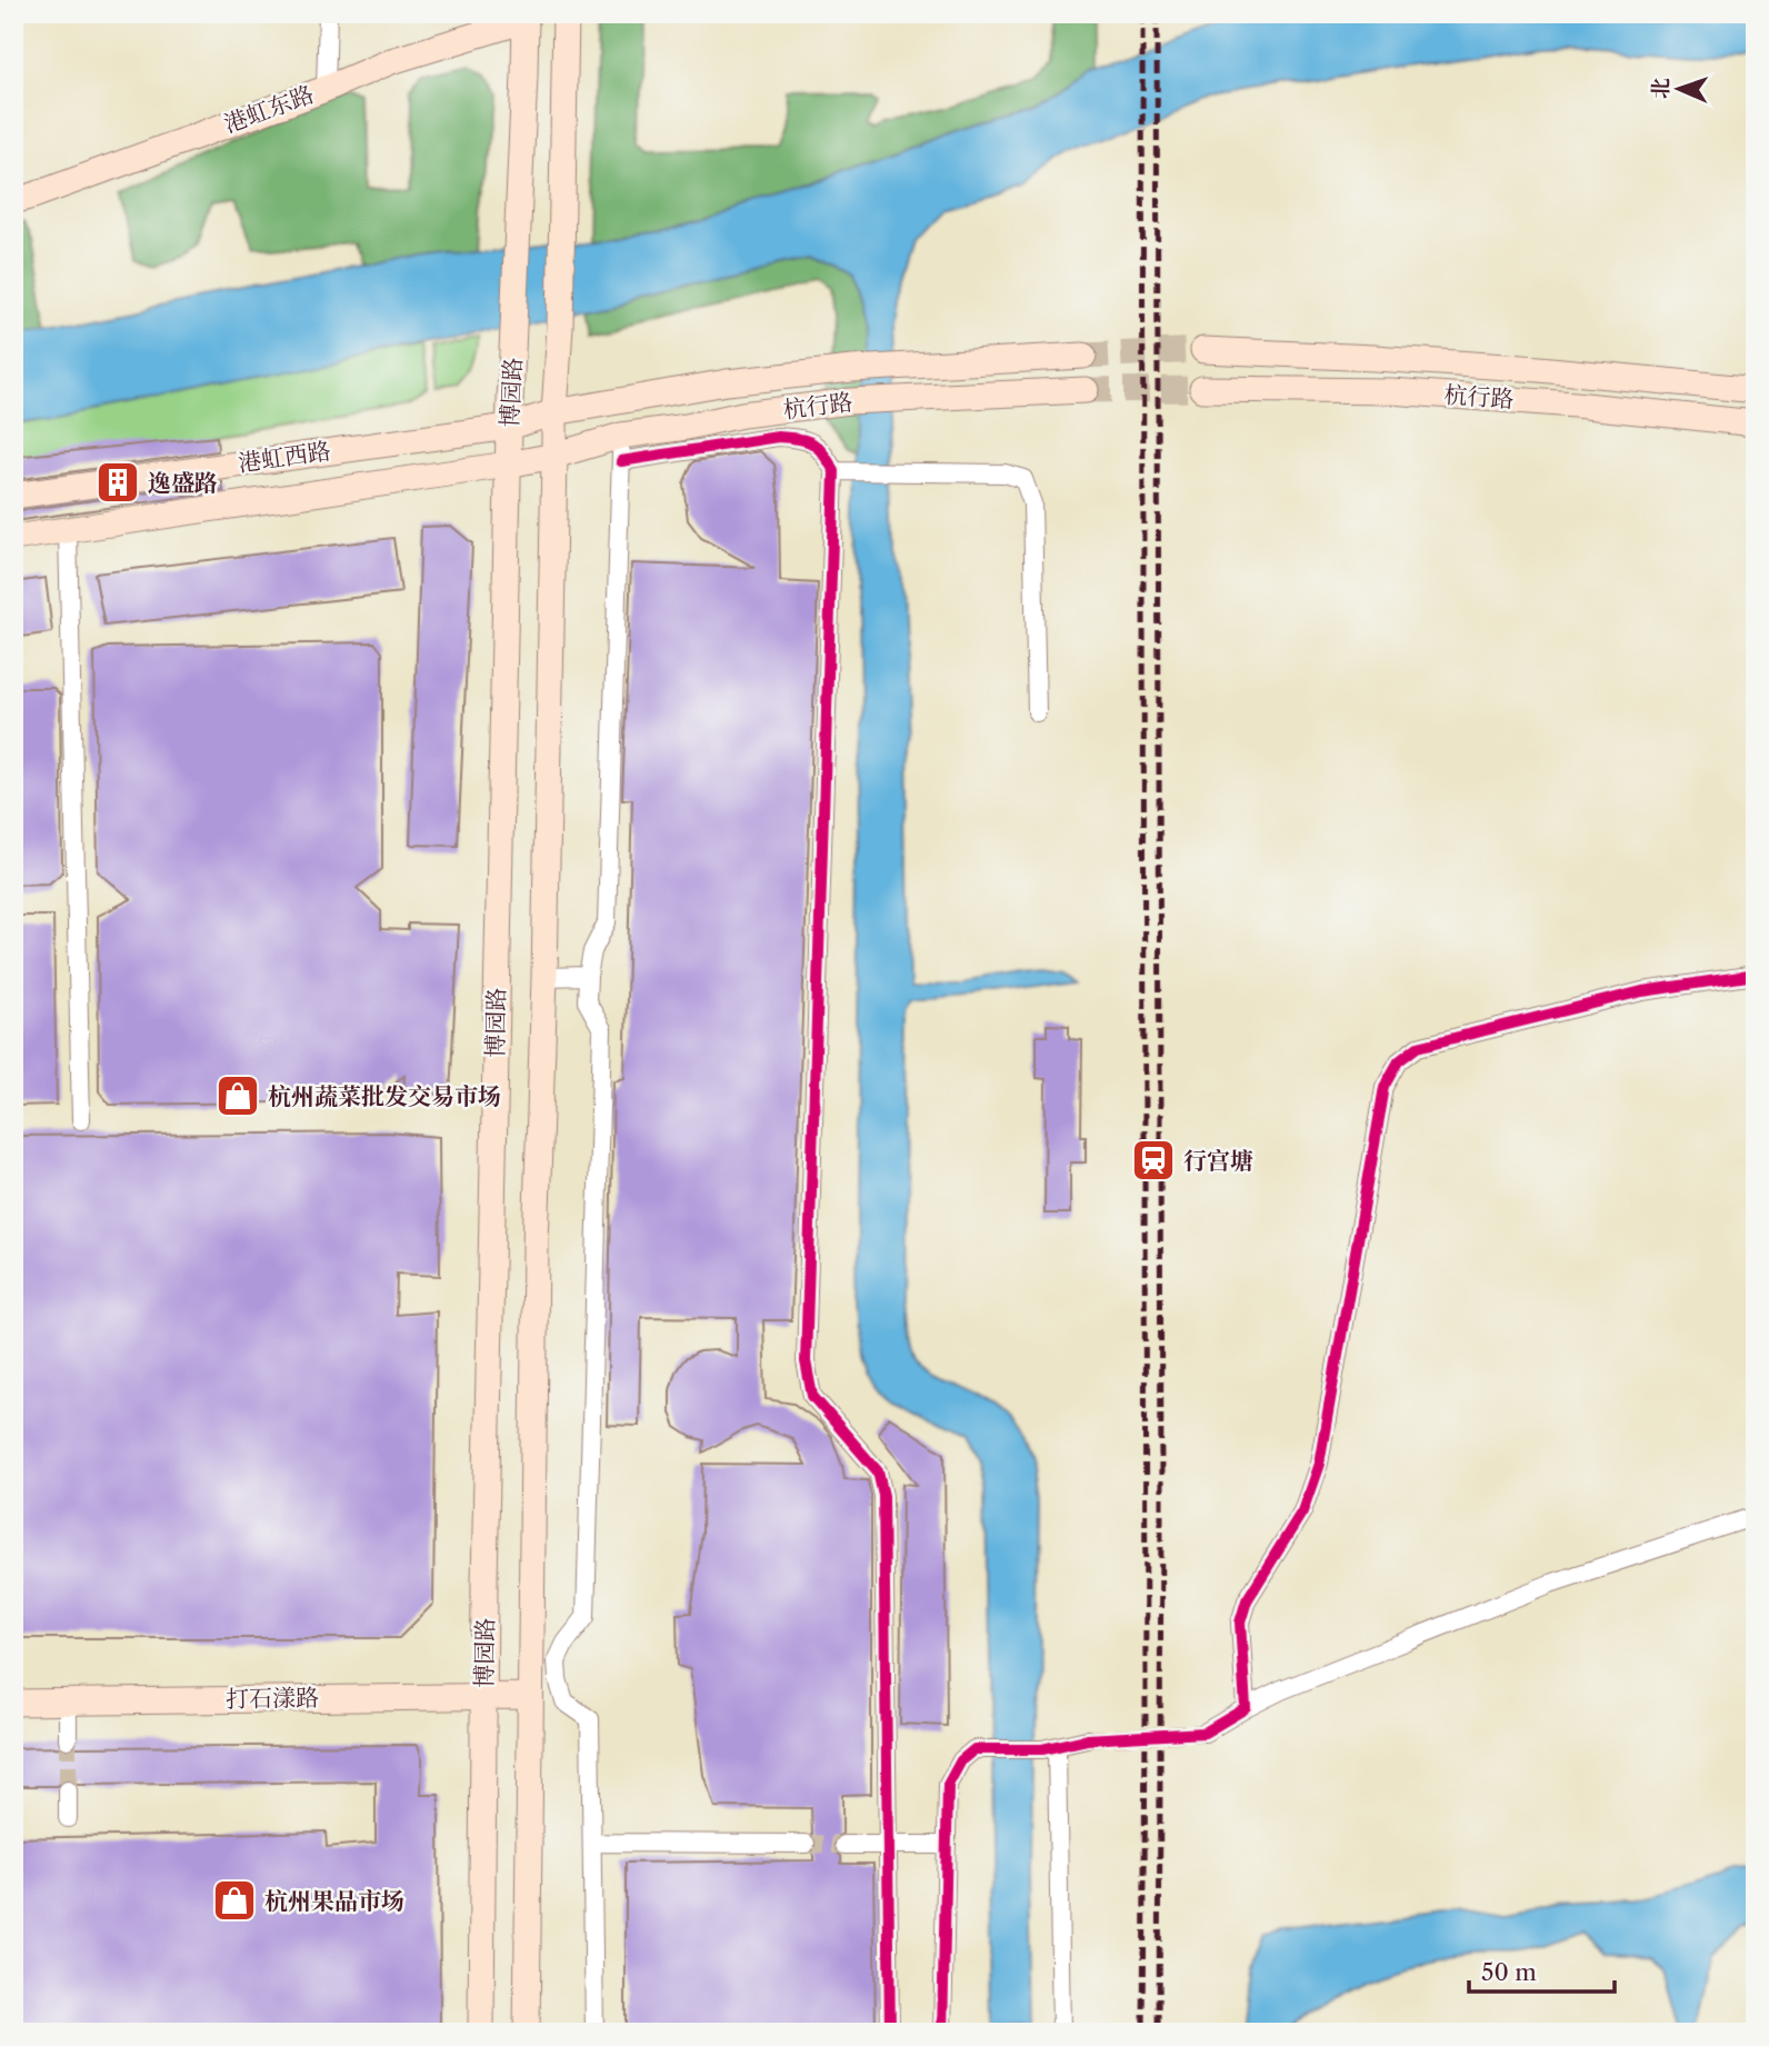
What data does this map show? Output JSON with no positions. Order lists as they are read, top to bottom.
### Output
{
  "streets": {
    "main road": [
      "港虹东路",
      "博园路",
      "杭行路",
      "港虹西路",
      "打石漾路"
    ]
  },
  "crossings": [
    ["港虹东路", "博园路"],
    ["博园路", "杭行路"],
    ["博园路", "港虹西路"],
    ["博园路", "打石漾路"],
    ["杭行路", "港虹西路"]
  ],
  "places": {
    "building": ["逸盛路"],
    "shop": ["杭州蔬菜批发交易市场", "杭州果品市场"],
    "station": ["行宫塘"]
  },
  "scale_bar": "50 m",
  "north": "left"
}
